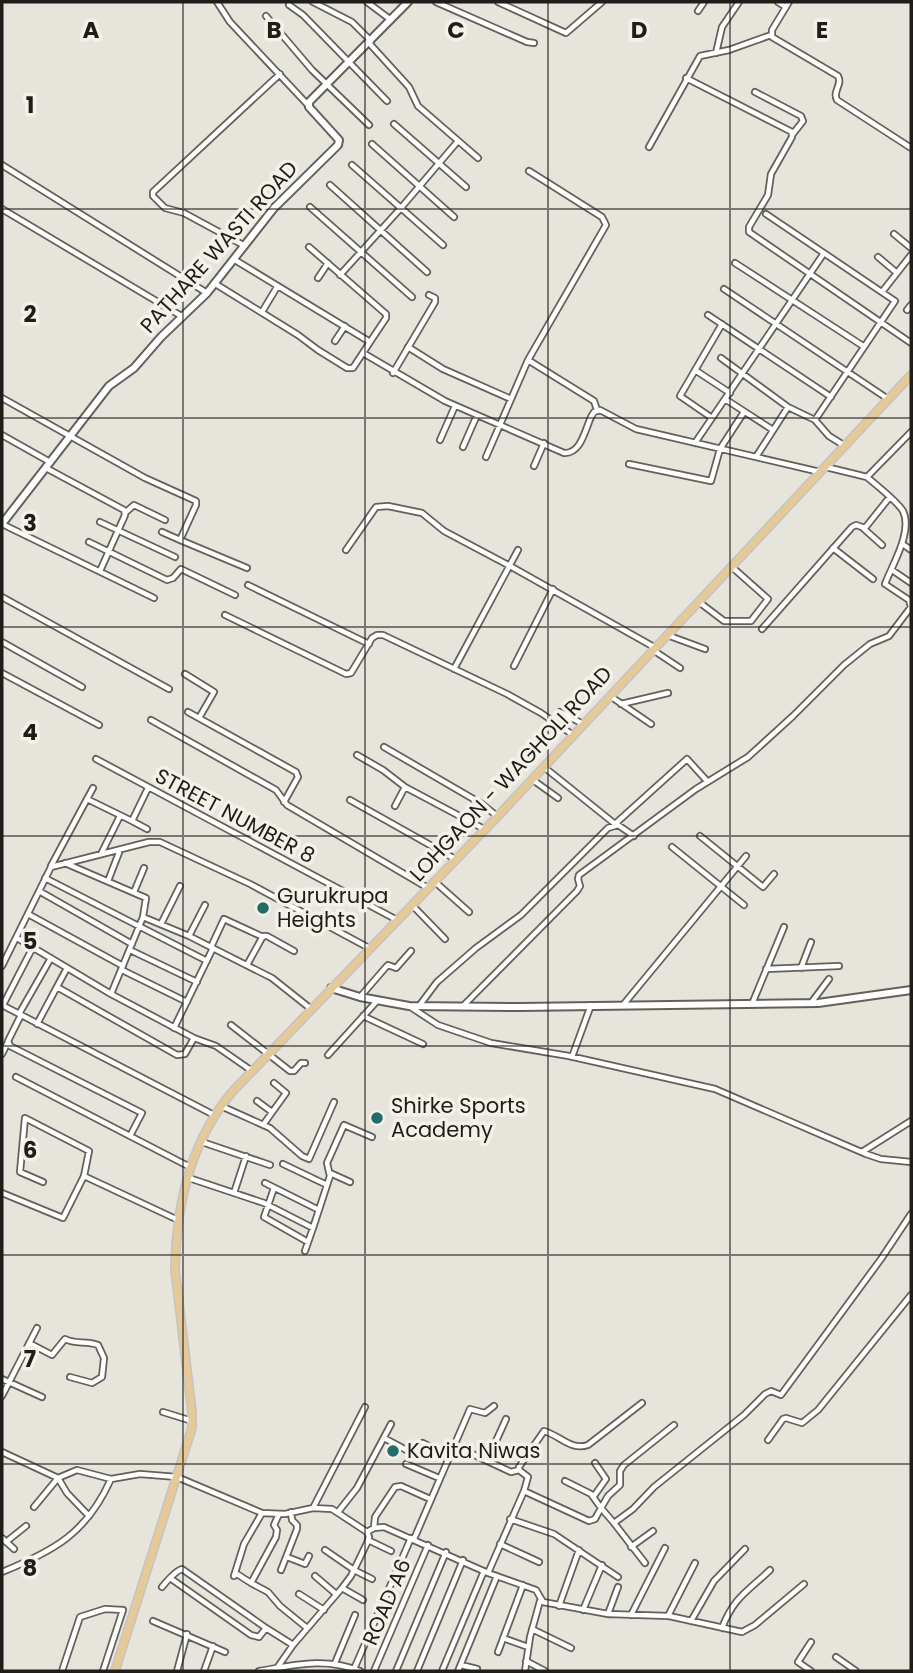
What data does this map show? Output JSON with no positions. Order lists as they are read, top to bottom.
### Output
{
  "streets": {
    "main road": ["LOHGAON - WAGHOLI ROAD"],
    "street": ["PATHARE WASTI ROAD", "STREET NUMBER 8", "ROAD A6"]
  },
  "crossings": [
    ["LOHGAON - WAGHOLI ROAD", "STREET NUMBER 8"]
  ],
  "places": ["Gurukrupa Heights", "Shirke Sports Academy", "Kavita Niwas"],
  "grid": {
    "columns": [
      "A",
      "B",
      "C",
      "D",
      "E"
    ],
    "rows": [
      "1",
      "2",
      "3",
      "4",
      "5",
      "6",
      "7",
      "8"
    ]
  }
}
